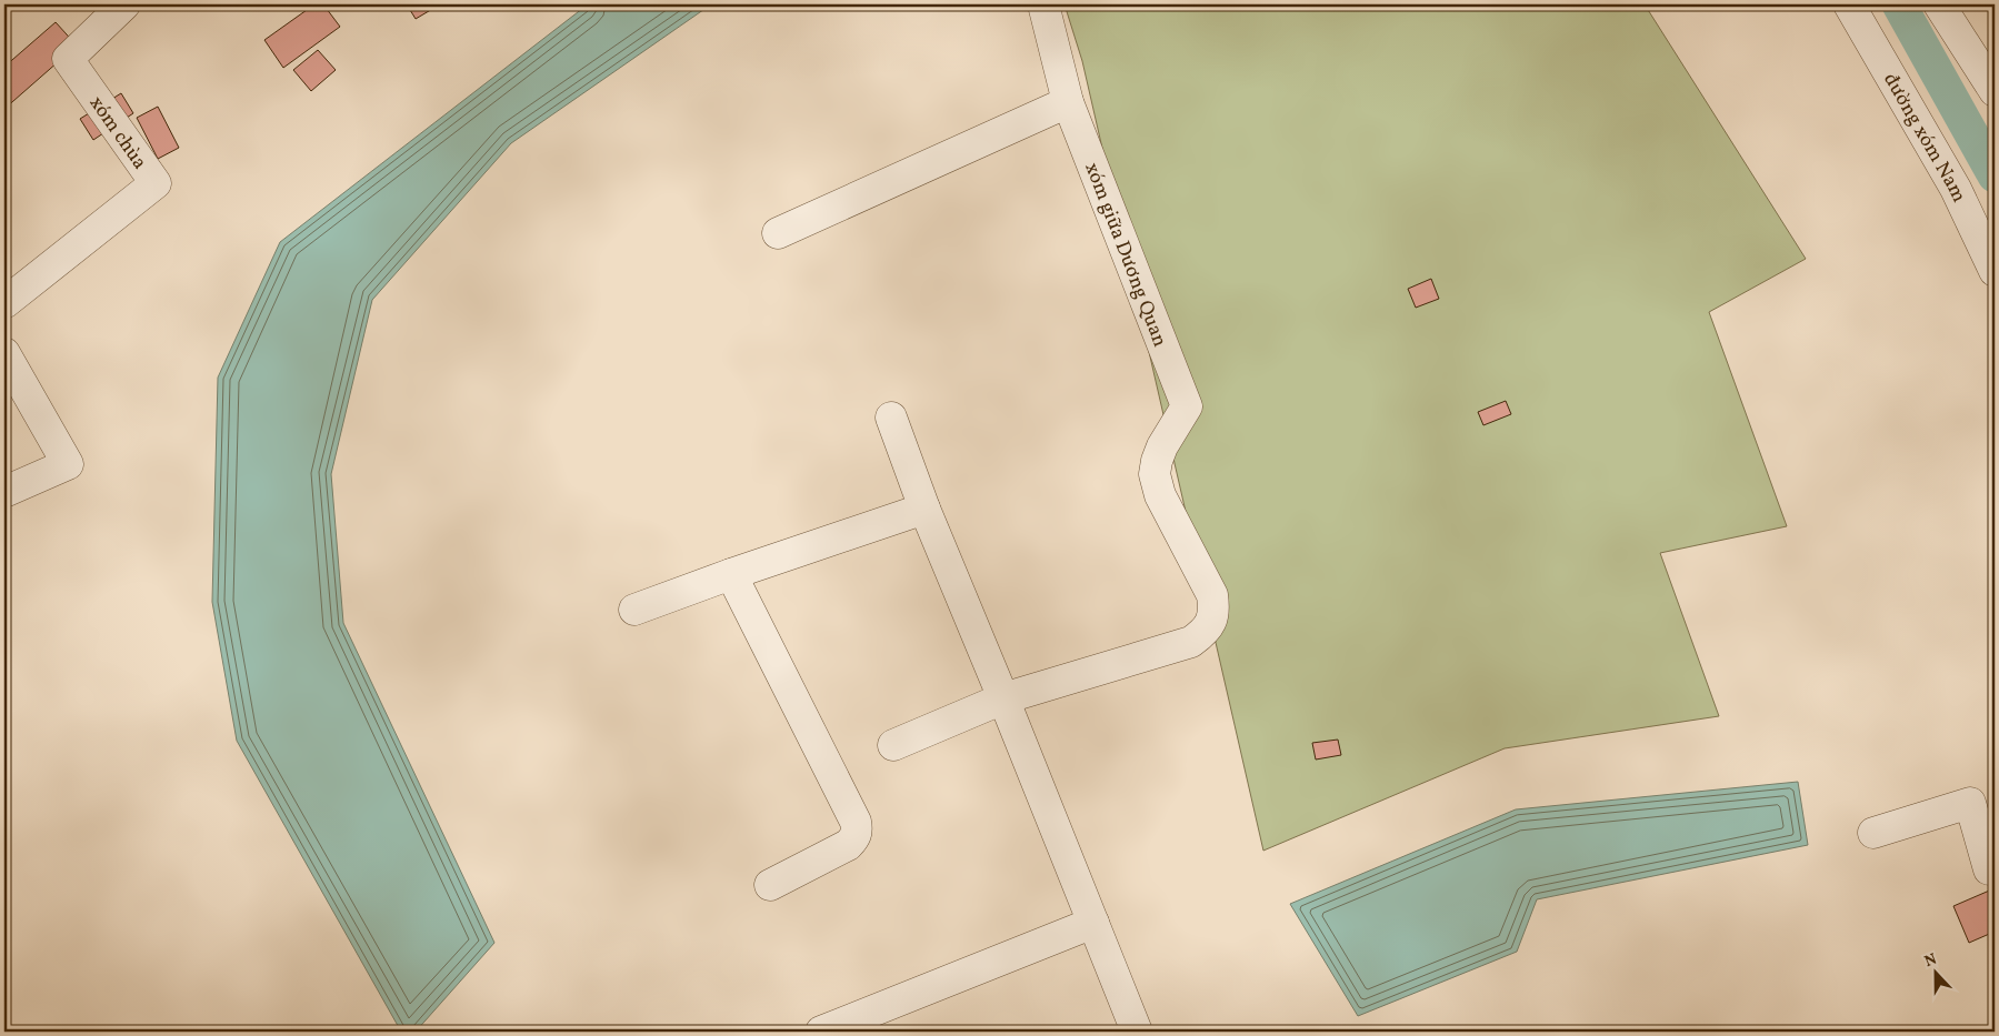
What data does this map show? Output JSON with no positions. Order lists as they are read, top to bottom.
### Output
{
  "streets": {
    "lane": ["xóm chùa", "đường xóm Nam", "xóm giữa Dương Quan"]
  },
  "north": "top"
}
